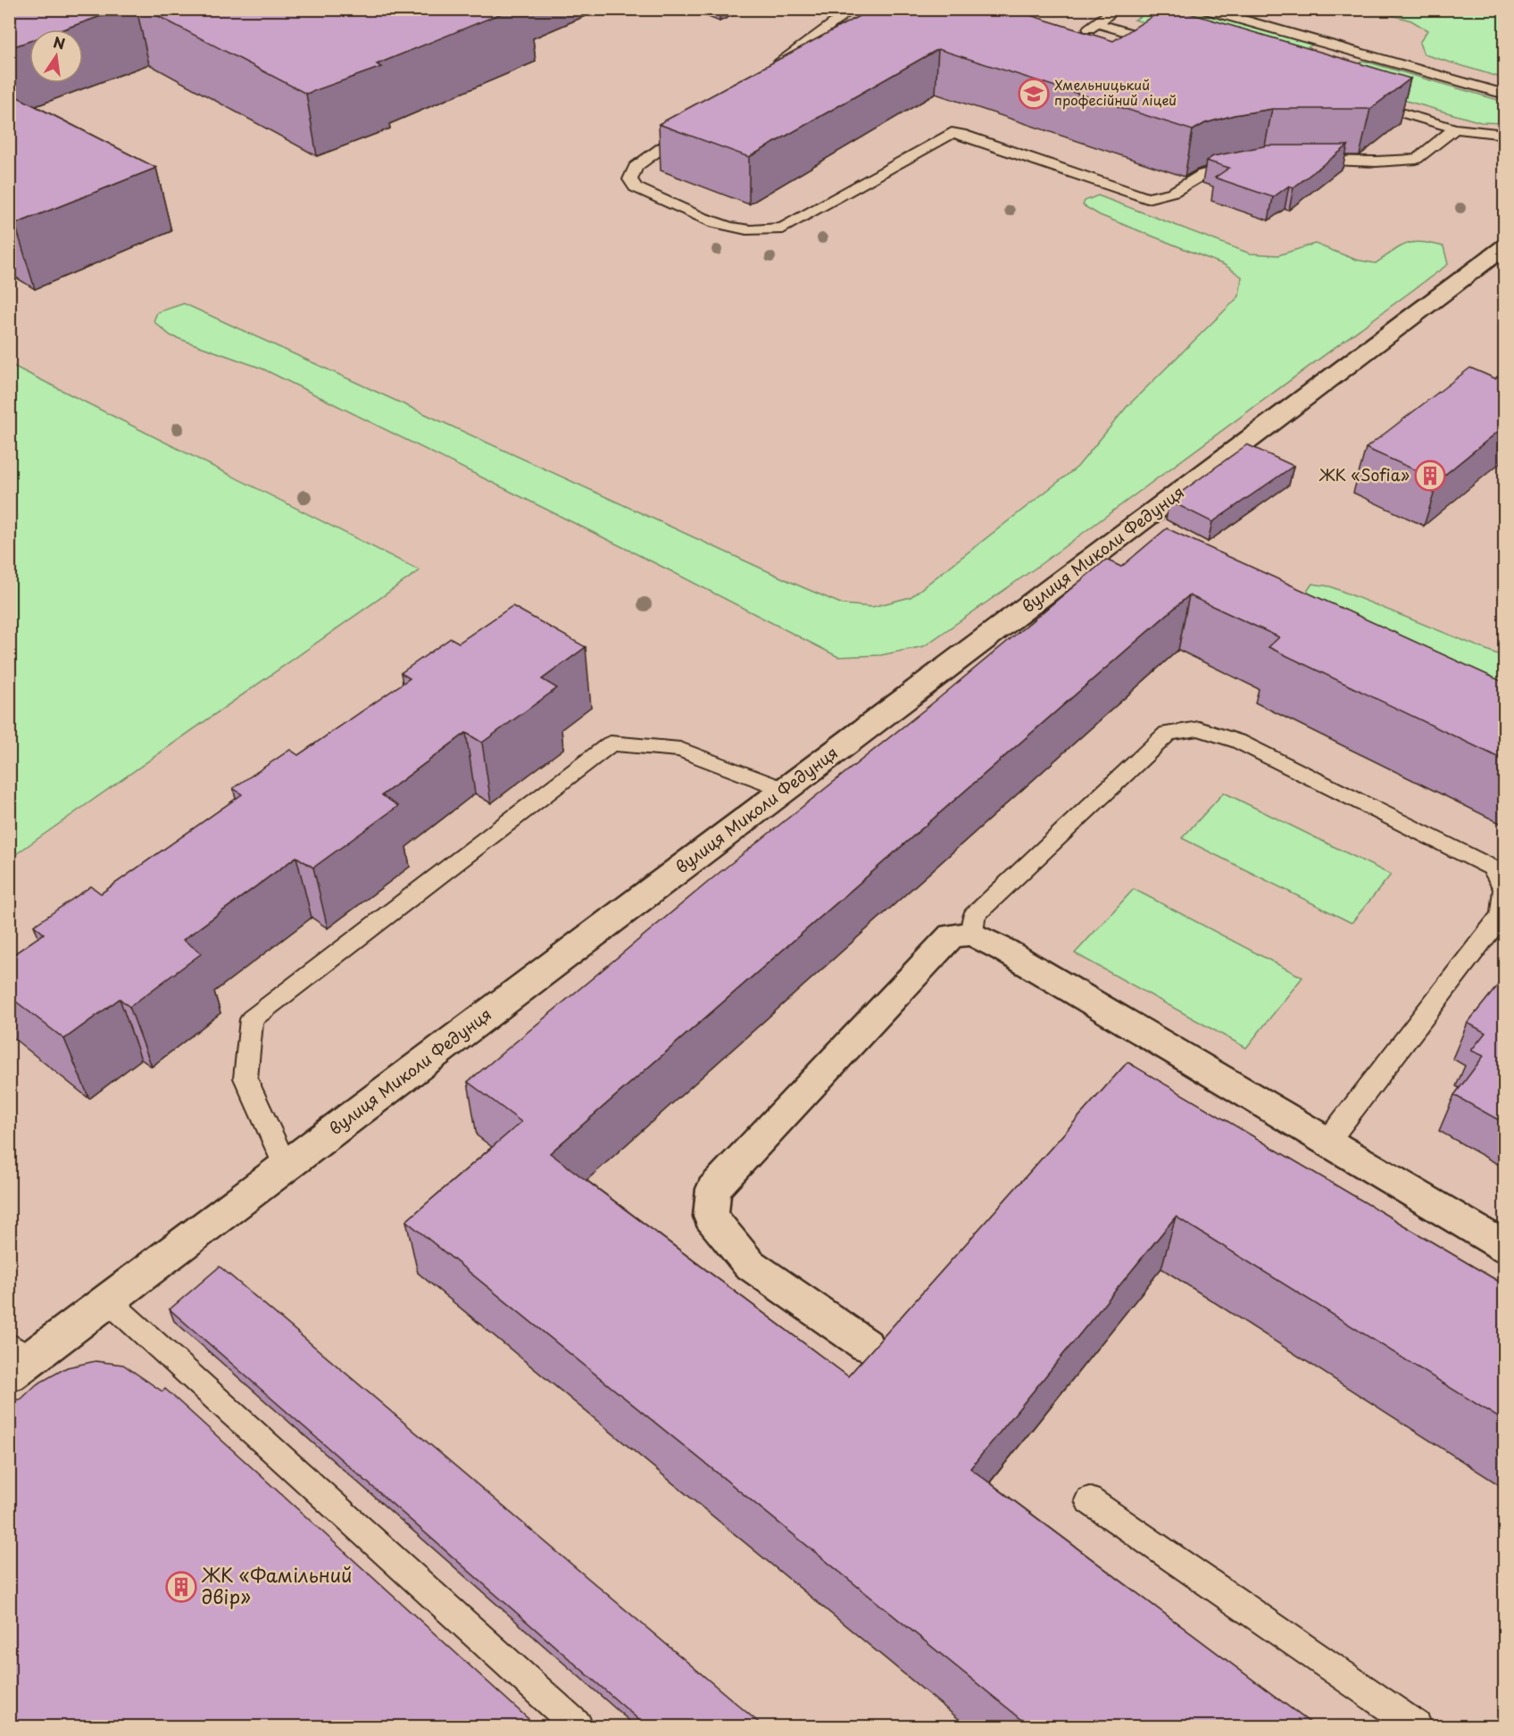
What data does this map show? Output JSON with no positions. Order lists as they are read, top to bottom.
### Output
{
  "streets": {
    "street": ["вулиця Миколи Федунця"]
  },
  "places": {
    "school or university": ["Хмельницький професійний ліцей"],
    "building": ["ЖК «Sofia»", "ЖК «Фамільний двір»"]
  },
  "north": "top"
}
